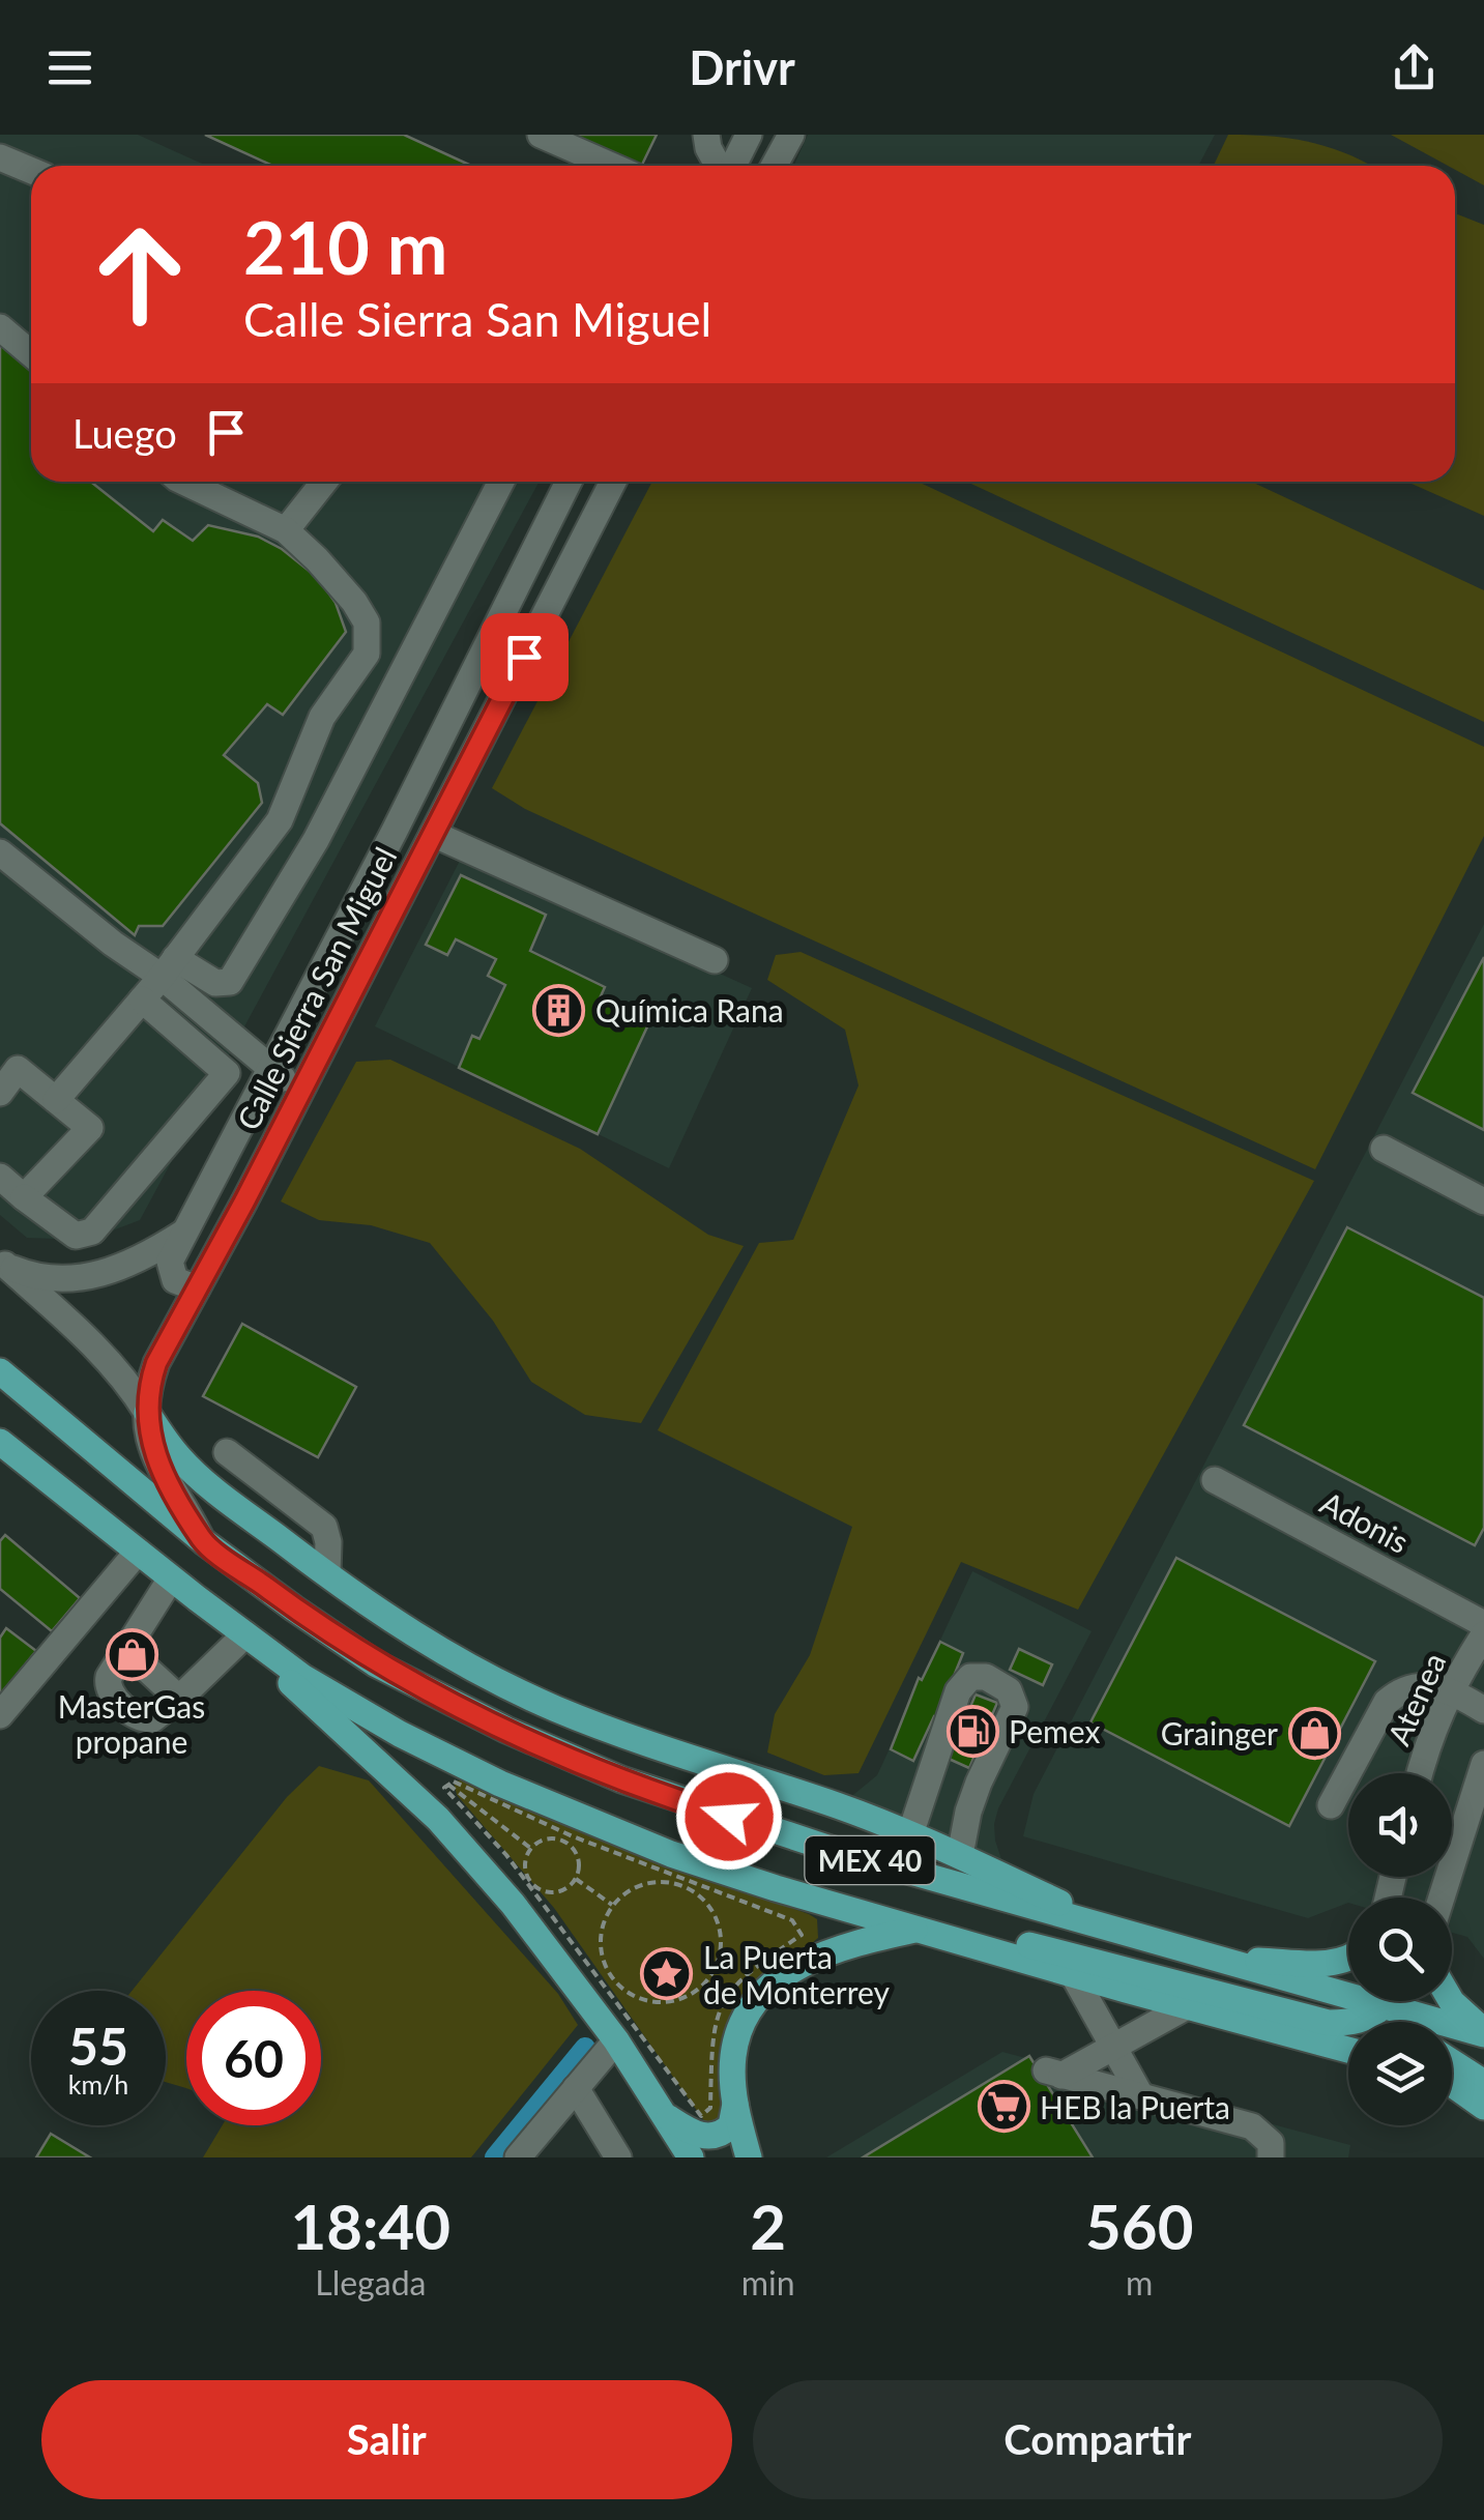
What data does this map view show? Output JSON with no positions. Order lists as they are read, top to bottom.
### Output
{
  "streets": {
    "main road": ["MEX 40"],
    "street": ["Calle Sierra San Miguel", "Adonis", "Atenea"]
  },
  "crossings": [
    ["Calle Sierra San Miguel", "MEX 40"]
  ],
  "places": {
    "building": ["Química Rana"],
    "shop": ["MasterGas propane", "Grainger"],
    "fuel station": ["Pemex"],
    "place": ["La Puerta de Monterrey"],
    "supermarket": ["HEB la Puerta"]
  },
  "page": {
    "header": "Drivr",
    "turn": ["210 m", "Calle Sierra San Miguel"],
    "then": "Luego",
    "speed": "55 km/h",
    "limit": "60",
    "eta": [
      "18:40",
      "Llegada",
      "2",
      "min",
      "560",
      "m"
    ],
    "buttons": ["Salir", "Compartir"]
  }
}
